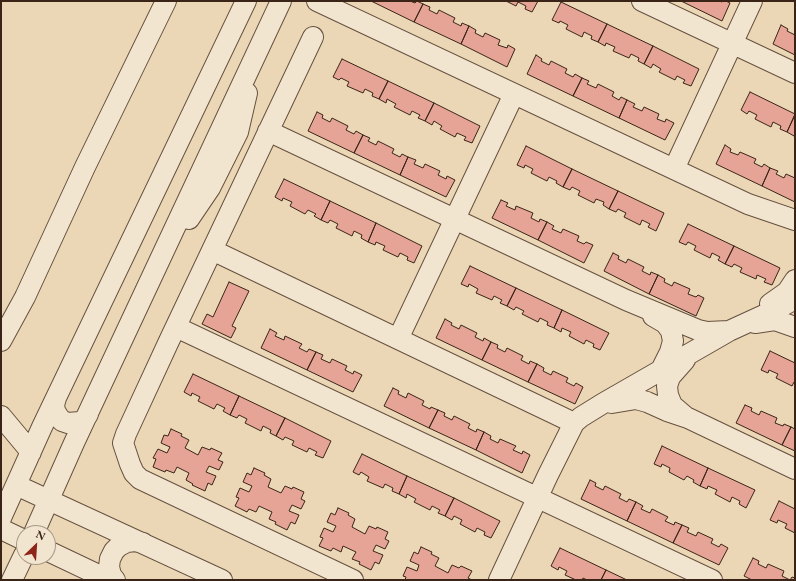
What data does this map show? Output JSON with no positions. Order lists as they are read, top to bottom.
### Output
{
  "north": "top right"
}
